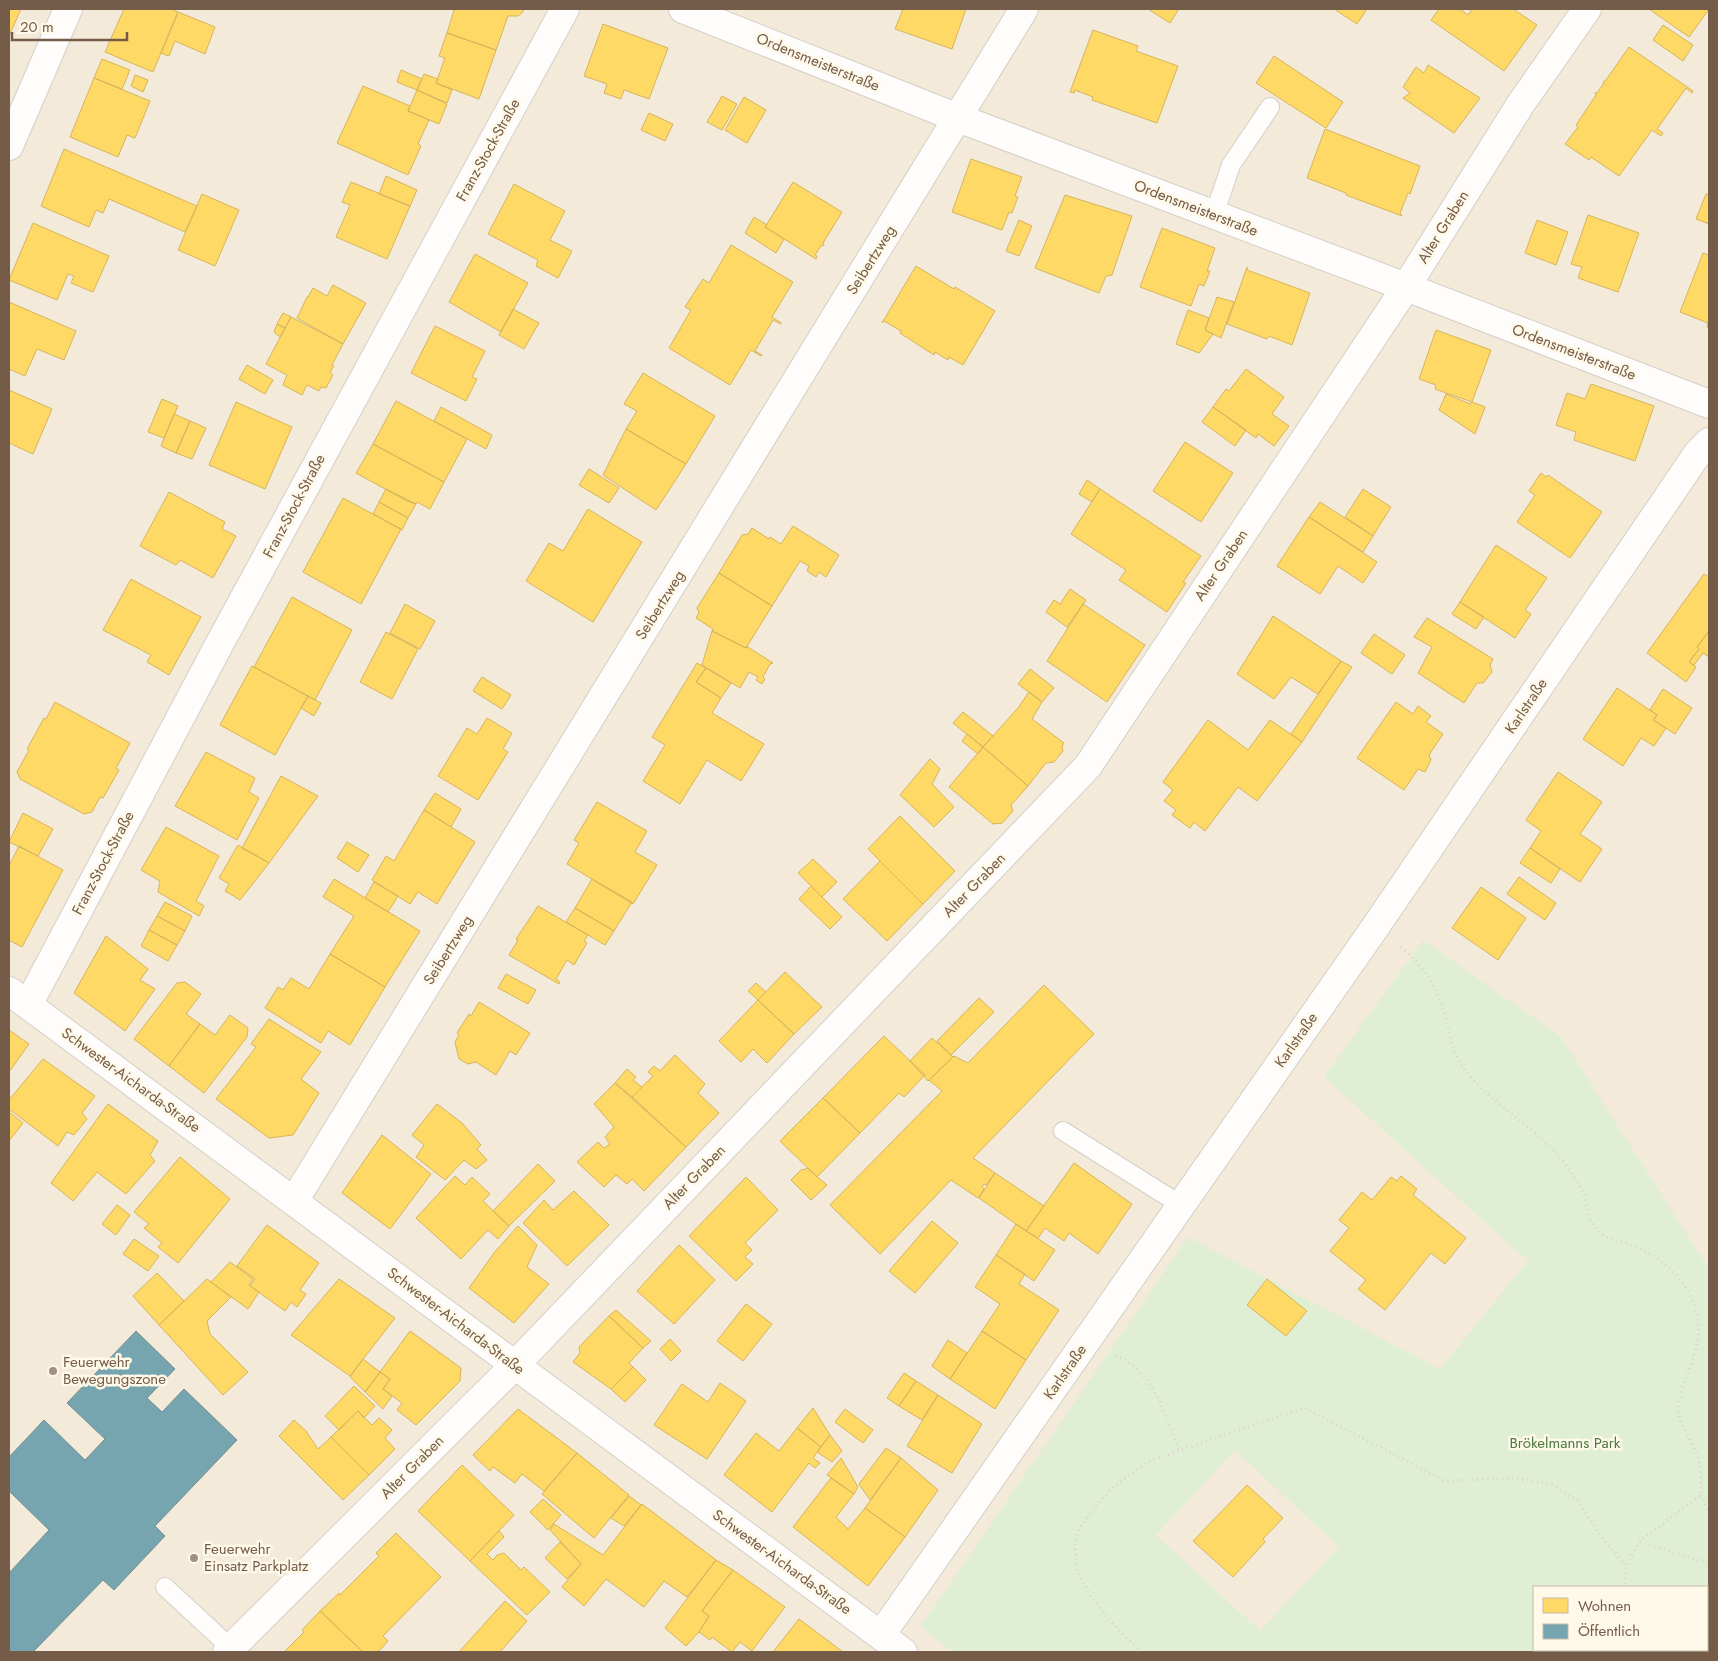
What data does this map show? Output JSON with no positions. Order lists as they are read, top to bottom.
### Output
{
  "streets": {
    "street": [
      "Ordensmeisterstraße",
      "Franz-Stock-Straße",
      "Alter Graben",
      "Seibertzweg",
      "Karlstraße",
      "Schwester-Aicharda-Straße"
    ]
  },
  "crossings": [
    ["Ordensmeisterstraße", "Alter Graben"],
    ["Ordensmeisterstraße", "Seibertzweg"],
    ["Franz-Stock-Straße", "Schwester-Aicharda-Straße"],
    ["Alter Graben", "Schwester-Aicharda-Straße"],
    ["Seibertzweg", "Schwester-Aicharda-Straße"],
    ["Karlstraße", "Schwester-Aicharda-Straße"]
  ],
  "parks": ["Brökelmanns Park"],
  "places": ["Feuerwehr Bewegungszone", "Feuerwehr Einsatz Parkplatz"],
  "legend": ["Wohnen", "Öffentlich"],
  "scale_bar": "20 m"
}
